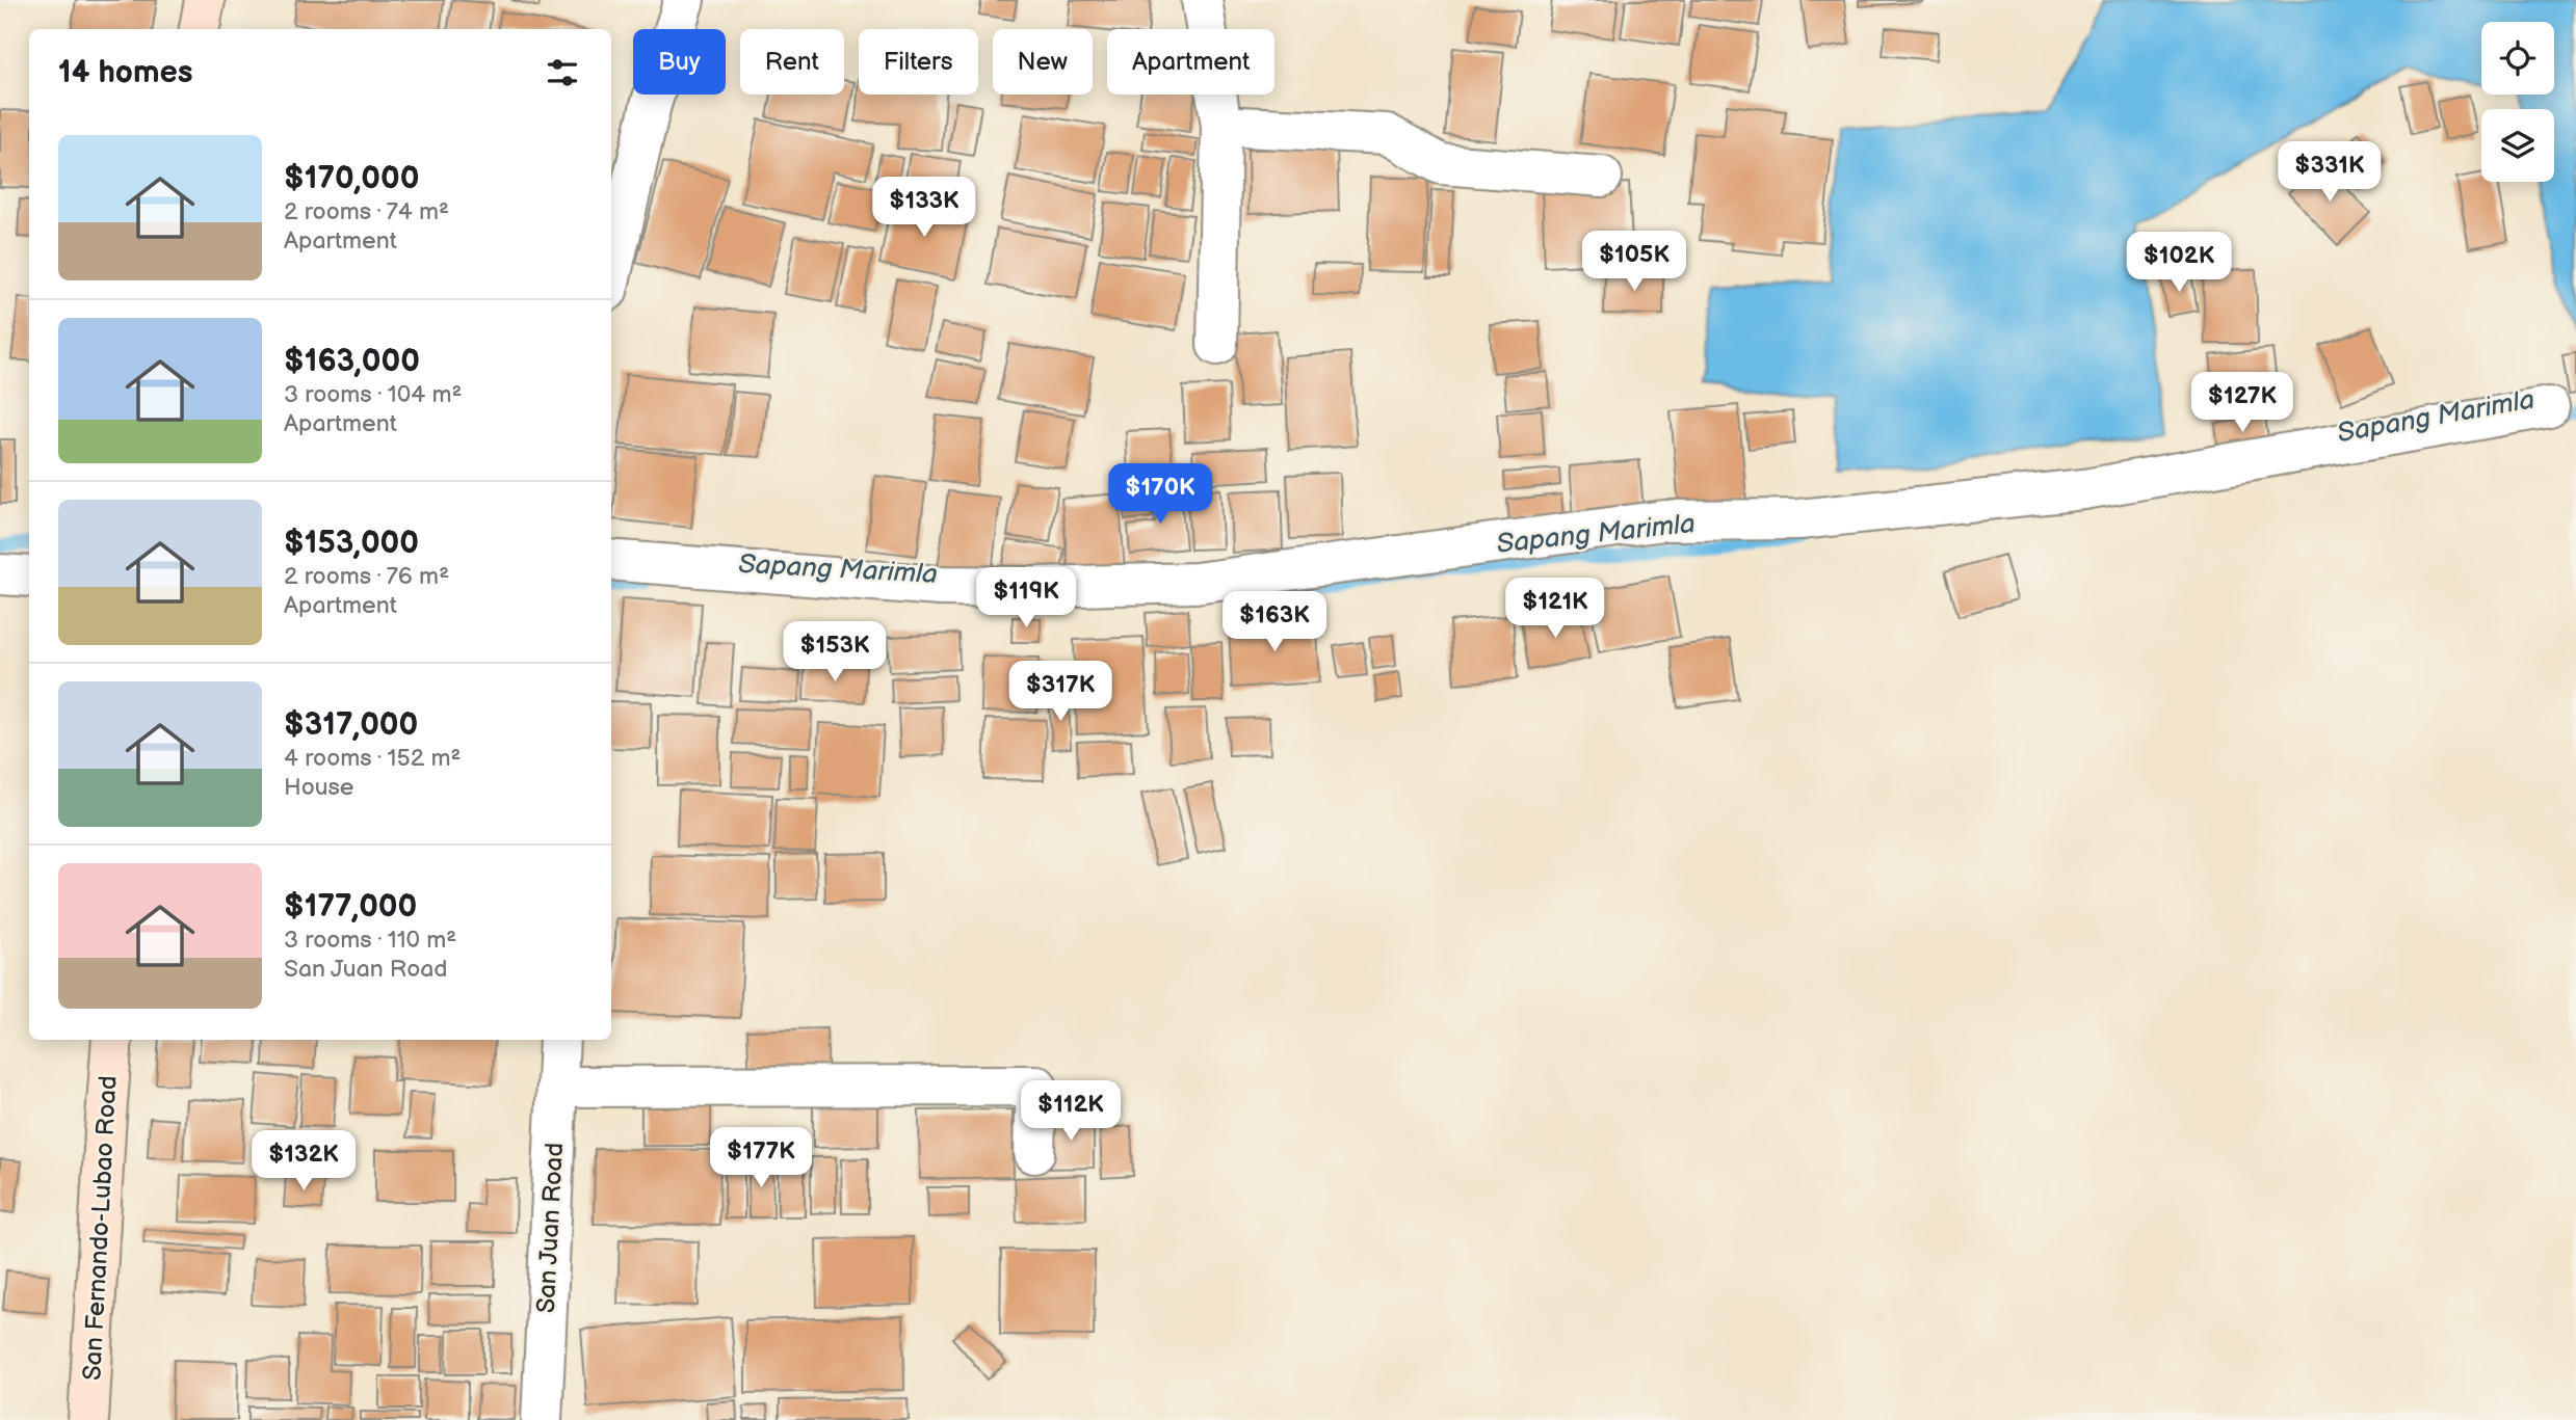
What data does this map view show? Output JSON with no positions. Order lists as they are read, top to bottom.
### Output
{
  "streets": {
    "main road": ["San Fernando-Lubao Road"],
    "street": ["San Juan Road"]
  },
  "water": ["Sapang Marimla"],
  "page": {
    "chip": [
      "Buy",
      "Rent",
      "Filters",
      "New",
      "Apartment"
    ],
    "heading": "14 homes",
    "list": [
      {
        "name": "$170,000",
        "note": "2 rooms · 74 m² · Apartment"
      },
      {
        "name": "$163,000",
        "note": "3 rooms · 104 m² · Apartment"
      },
      {
        "name": "$153,000",
        "note": "2 rooms · 76 m² · Apartment"
      },
      {
        "name": "$317,000",
        "note": "4 rooms · 152 m² · House"
      },
      {
        "name": "$177,000",
        "note": "3 rooms · 110 m² · San Juan Road"
      }
    ],
    "price": [
      "$331K",
      "$133K",
      "$105K",
      "$102K",
      "$127K",
      "$170K",
      "$119K",
      "$121K",
      "$163K",
      "$153K",
      "$317K",
      "$112K",
      "$177K",
      "$132K"
    ]
  }
}
